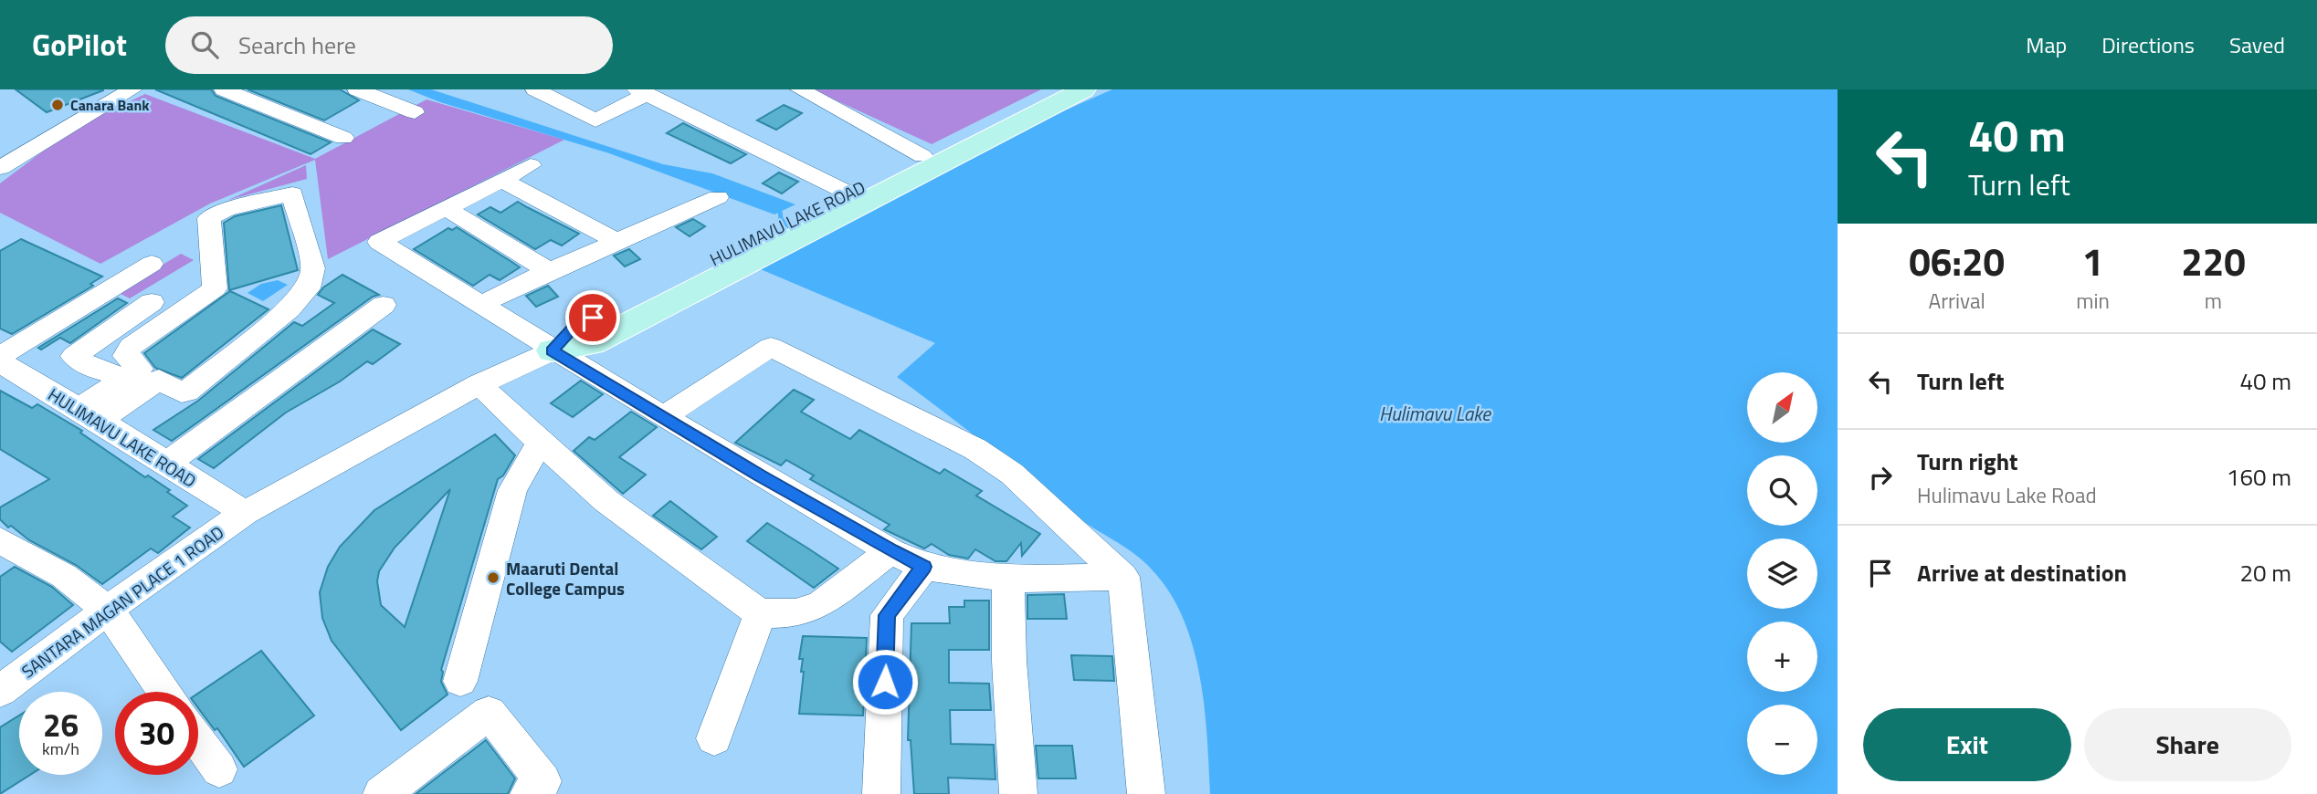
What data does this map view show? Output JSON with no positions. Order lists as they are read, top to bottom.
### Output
{
  "streets": {
    "main road": ["HULIMAVU LAKE ROAD"],
    "street": ["SANTARA MAGAN PLACE 1 ROAD"]
  },
  "crossings": [
    ["HULIMAVU LAKE ROAD", "SANTARA MAGAN PLACE 1 ROAD"]
  ],
  "water": ["Hulimavu Lake"],
  "places": ["Canara Bank", "Maaruti Dental College Campus"],
  "north": "top right",
  "page": {
    "header": "GoPilot",
    "search": "Search here",
    "nav": ["Map", "Directions", "Saved"],
    "turn": ["40 m", "Turn left"],
    "eta": [
      "06:20",
      "Arrival",
      "1",
      "min",
      "220",
      "m"
    ],
    "list": [
      {
        "name": "Turn left",
        "value": "40 m"
      },
      {
        "name": "Turn right",
        "note": "Hulimavu Lake Road",
        "value": "160 m"
      },
      {
        "name": "Arrive at destination",
        "value": "20 m"
      }
    ],
    "map_buttons": ["+", "−"],
    "speed": "26 km/h",
    "limit": "30",
    "buttons": ["Exit", "Share"]
  }
}
